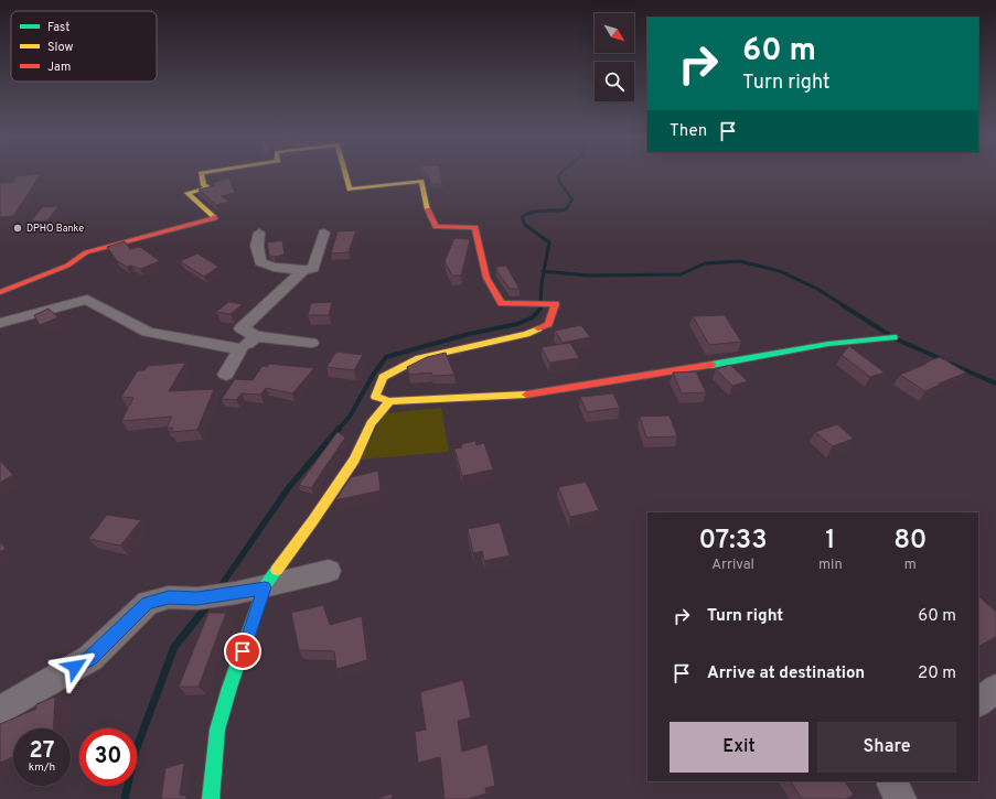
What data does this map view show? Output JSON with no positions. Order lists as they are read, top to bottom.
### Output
{
  "places": ["DPHO Banke"],
  "legend": ["Fast", "Slow", "Jam"],
  "north": "bottom right",
  "page": {
    "turn": ["60 m", "Turn right"],
    "then": "Then",
    "eta": [
      "07:33",
      "Arrival",
      "1",
      "min",
      "80",
      "m"
    ],
    "list": [
      {
        "name": "Turn right",
        "value": "60 m"
      },
      {
        "name": "Arrive at destination",
        "value": "20 m"
      }
    ],
    "buttons": ["Exit", "Share"],
    "speed": "27 km/h",
    "limit": "30"
  }
}
